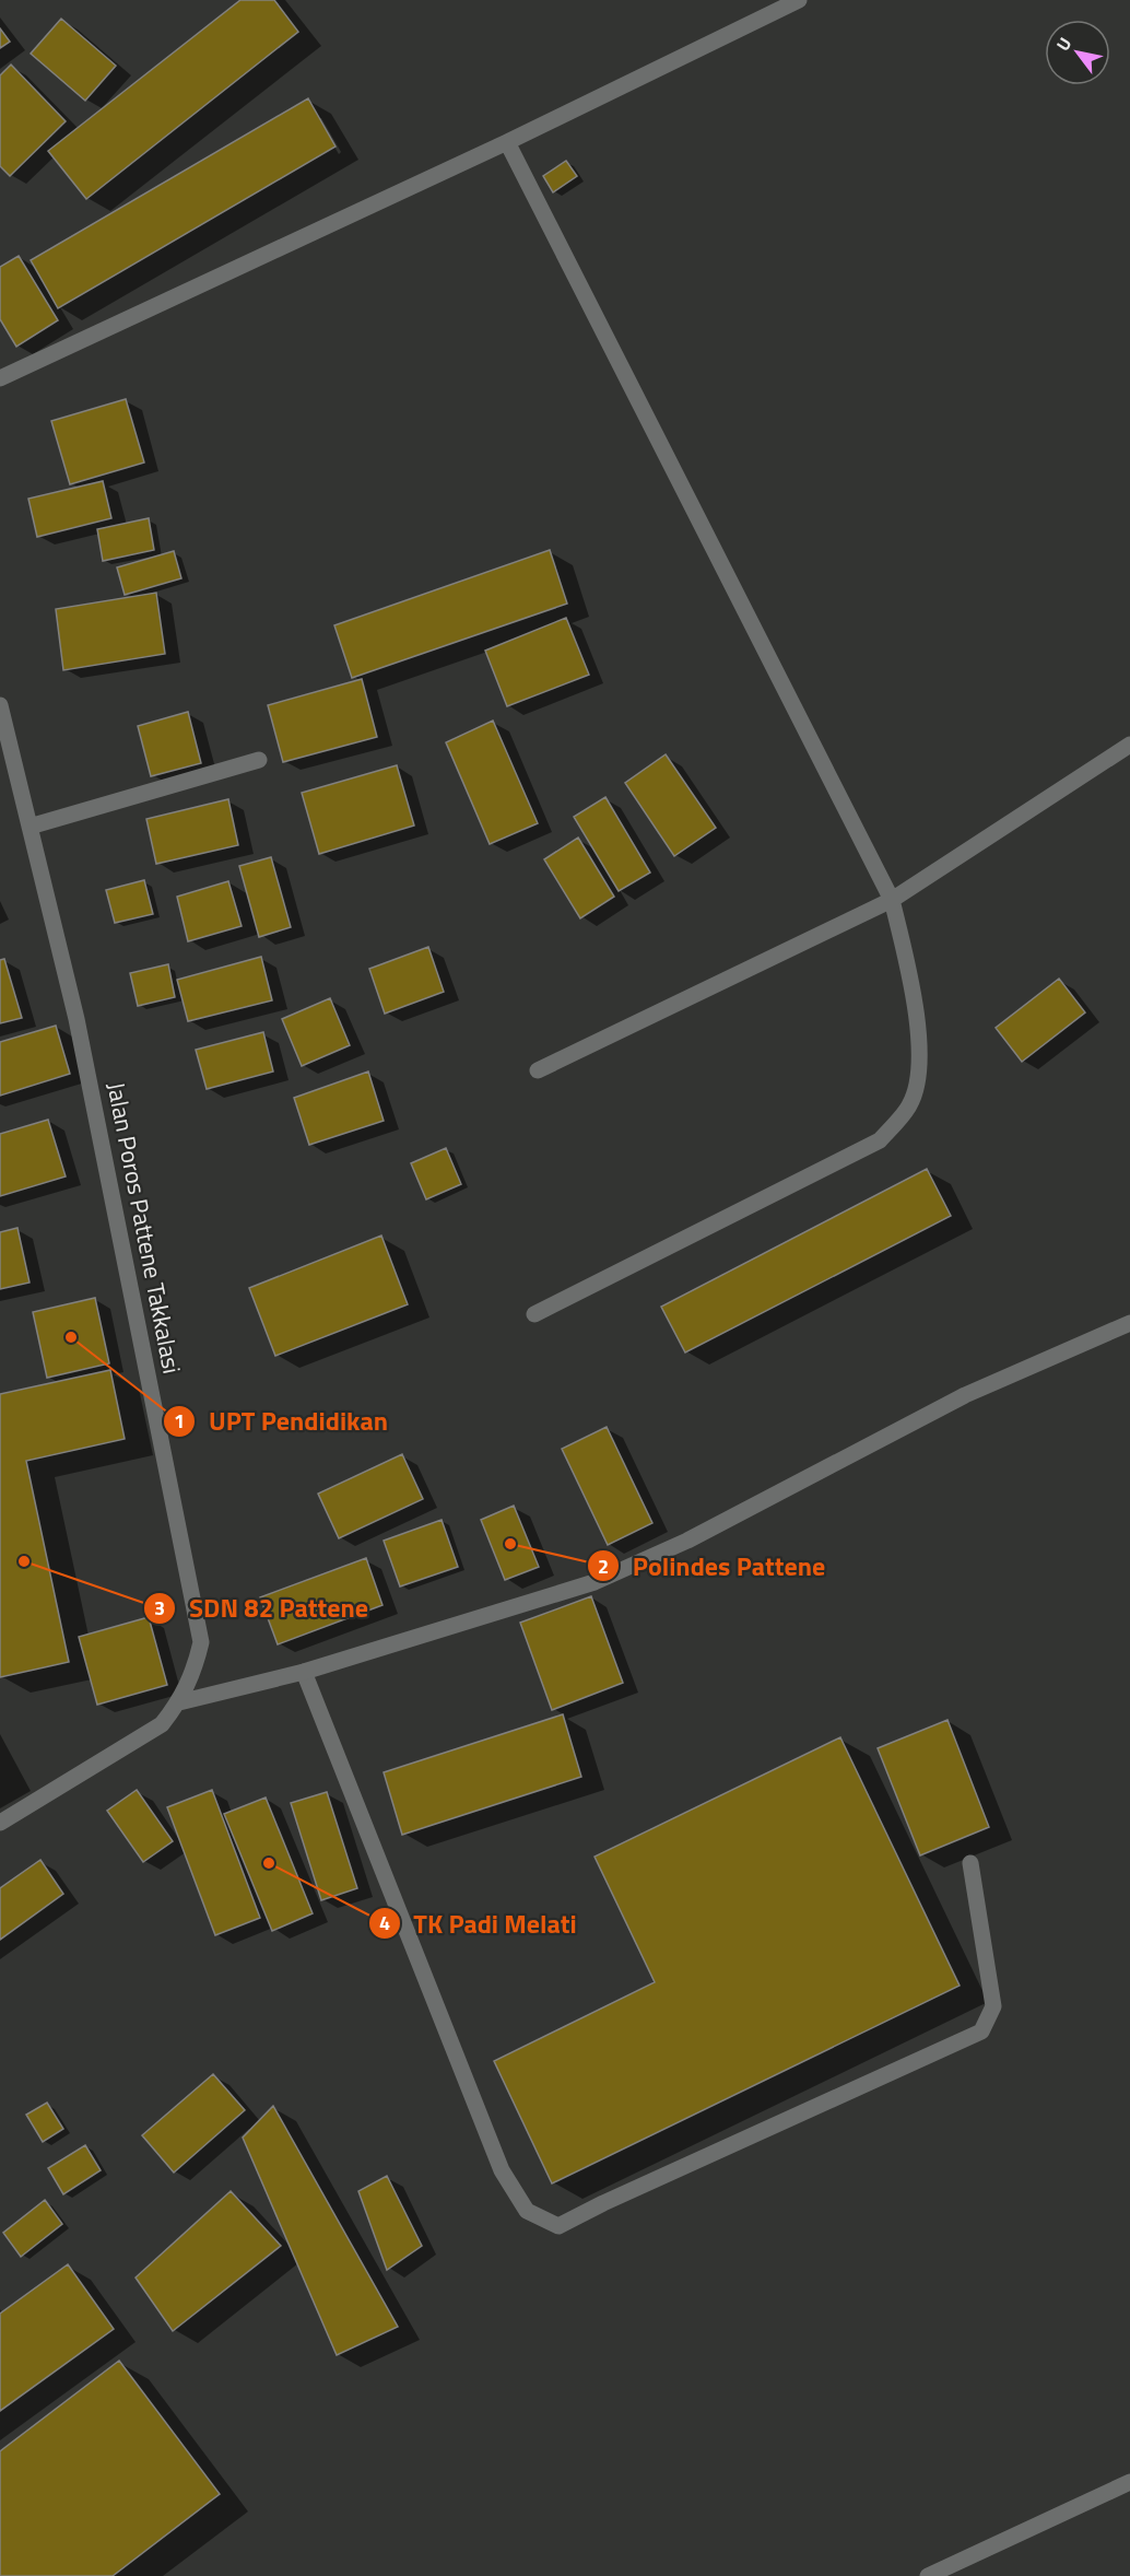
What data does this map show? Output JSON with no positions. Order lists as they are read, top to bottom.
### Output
{
  "streets": {
    "street": ["Jalan Poros Pattene Takkalasi"]
  },
  "places": [
    "UPT Pendidikan",
    "Polindes Pattene",
    "SDN 82 Pattene",
    "TK Padi Melati"
  ],
  "north": "top left"
}
